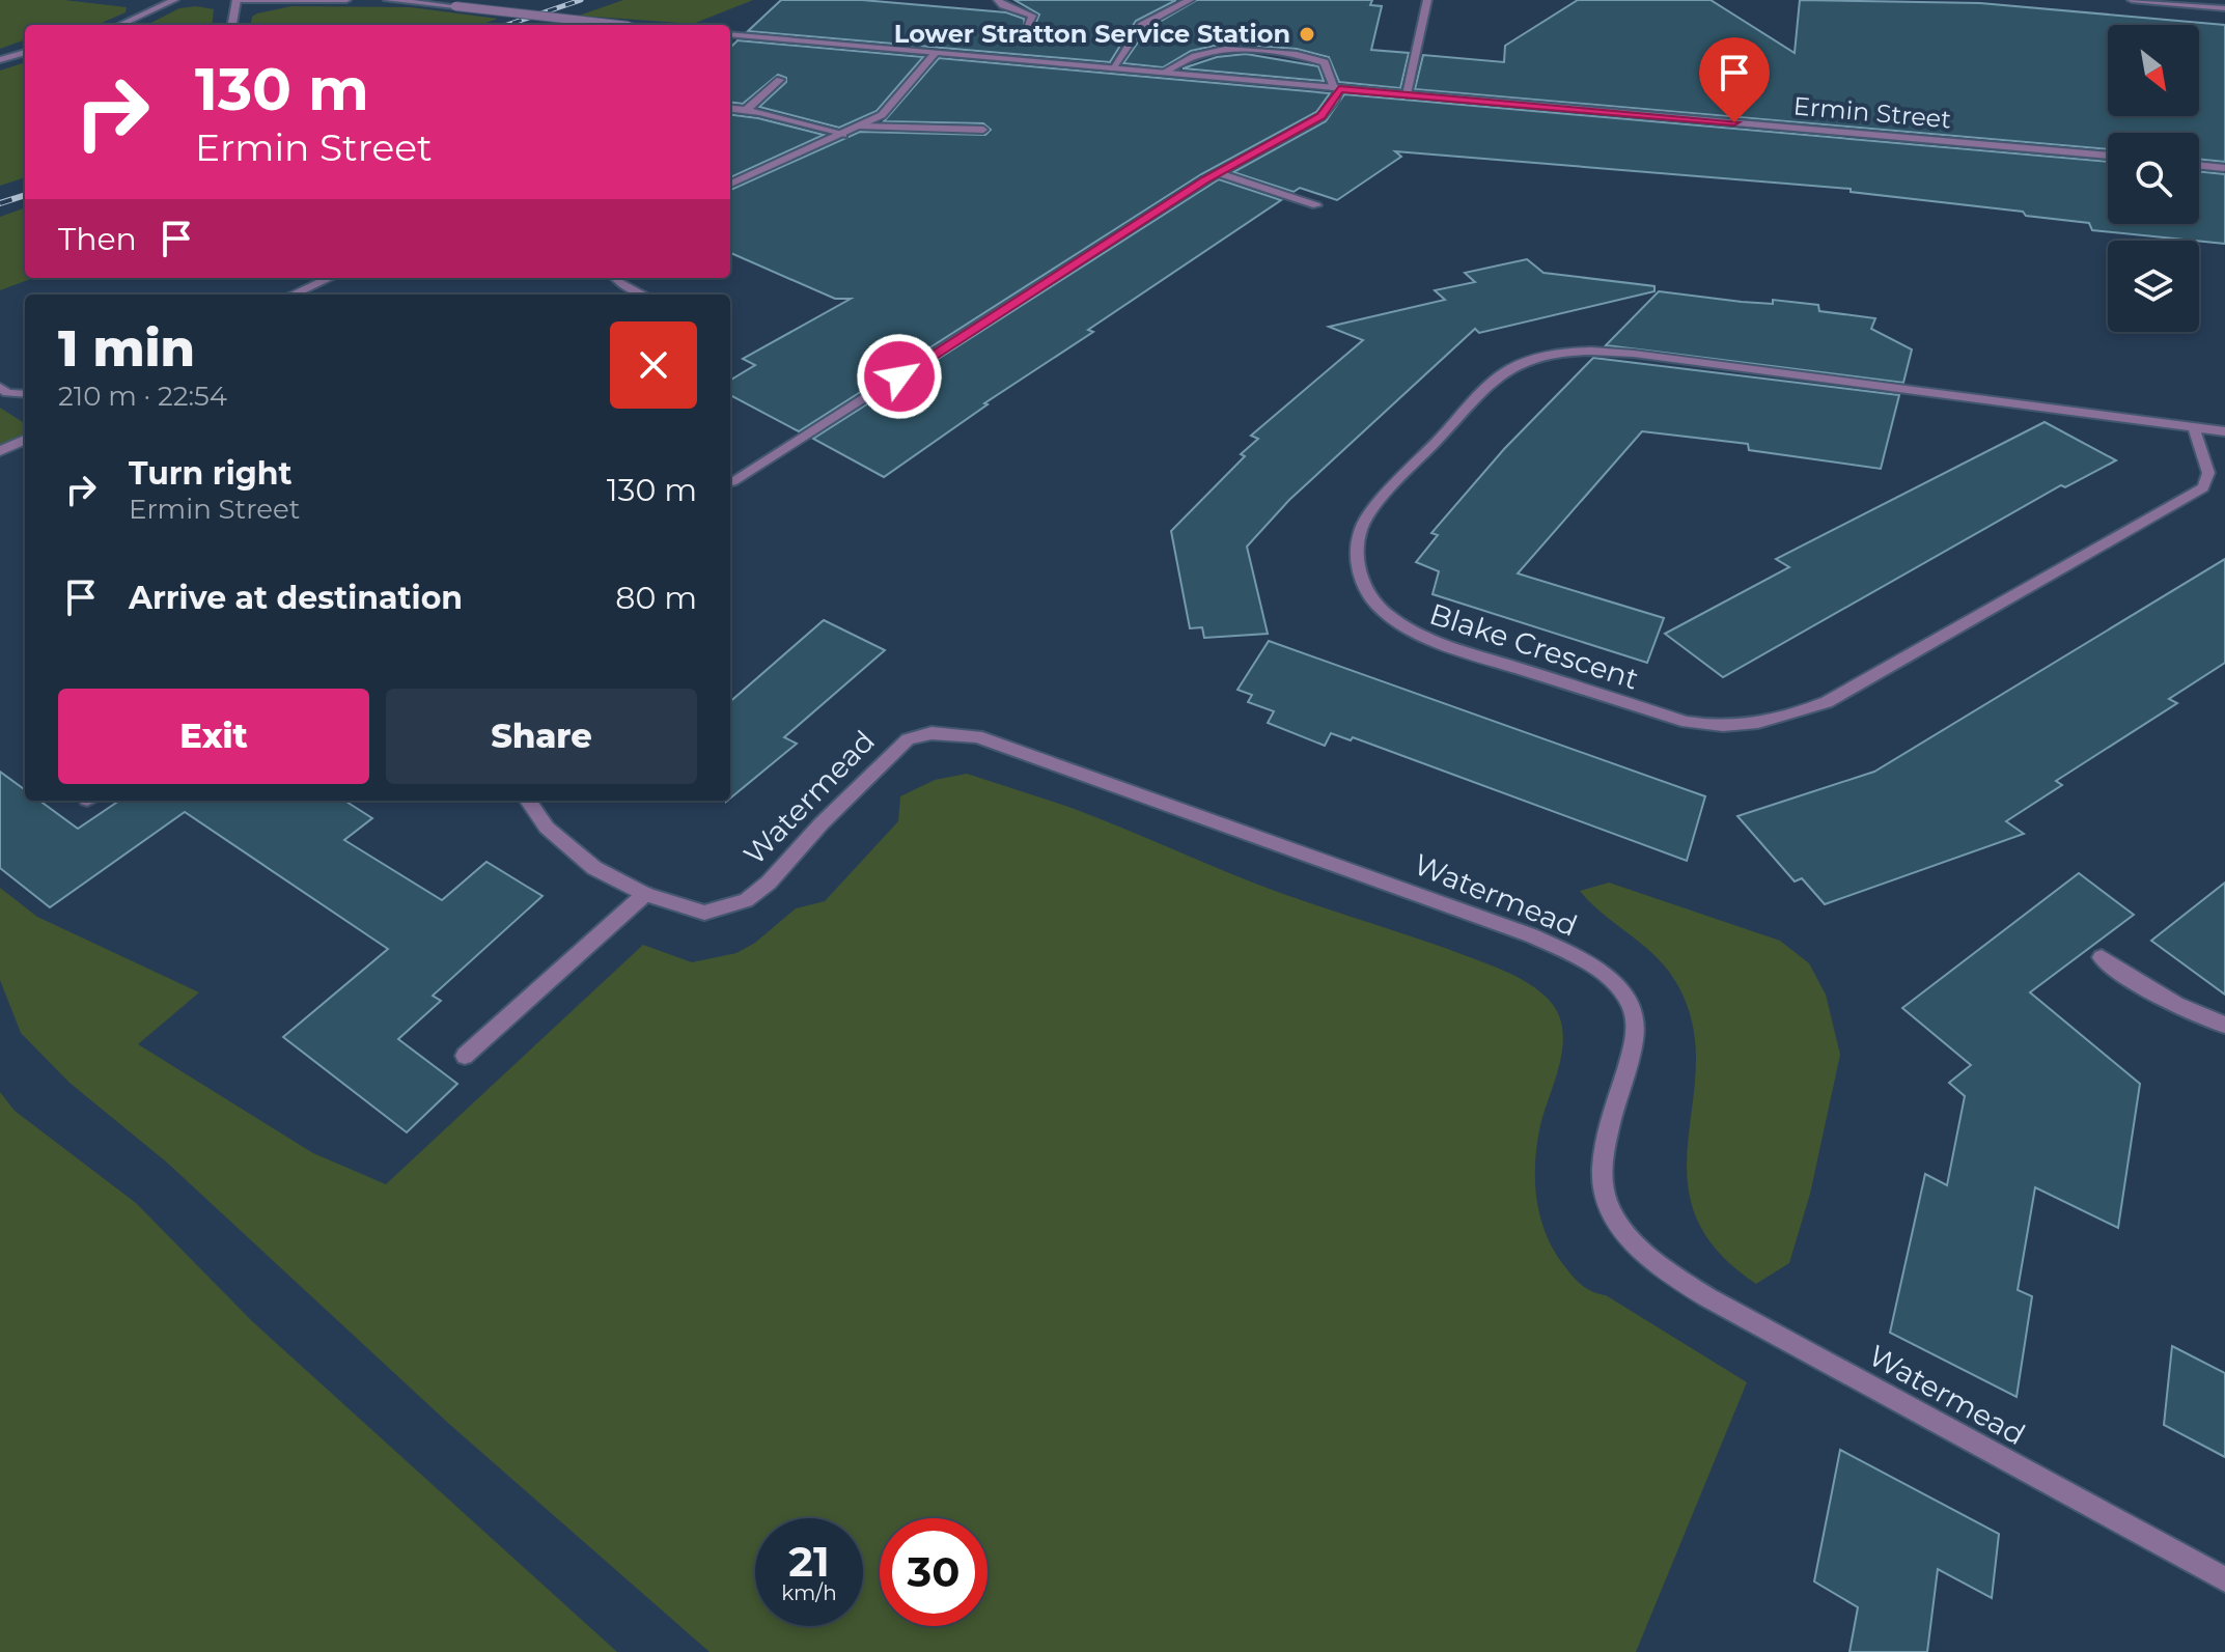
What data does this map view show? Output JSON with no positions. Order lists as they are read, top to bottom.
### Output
{
  "streets": {
    "street": ["Ermin Street", "Blake Crescent", "Watermead"]
  },
  "places": ["Lower Stratton Service Station"],
  "north": "bottom right",
  "page": {
    "turn": ["130 m", "Ermin Street"],
    "then": "Then",
    "heading": ["1 min", "210 m · 22:54"],
    "list": [
      {
        "name": "Turn right",
        "note": "Ermin Street",
        "value": "130 m"
      },
      {
        "name": "Arrive at destination",
        "value": "80 m"
      }
    ],
    "buttons": ["Exit", "Share"],
    "speed": "21 km/h",
    "limit": "30"
  }
}
